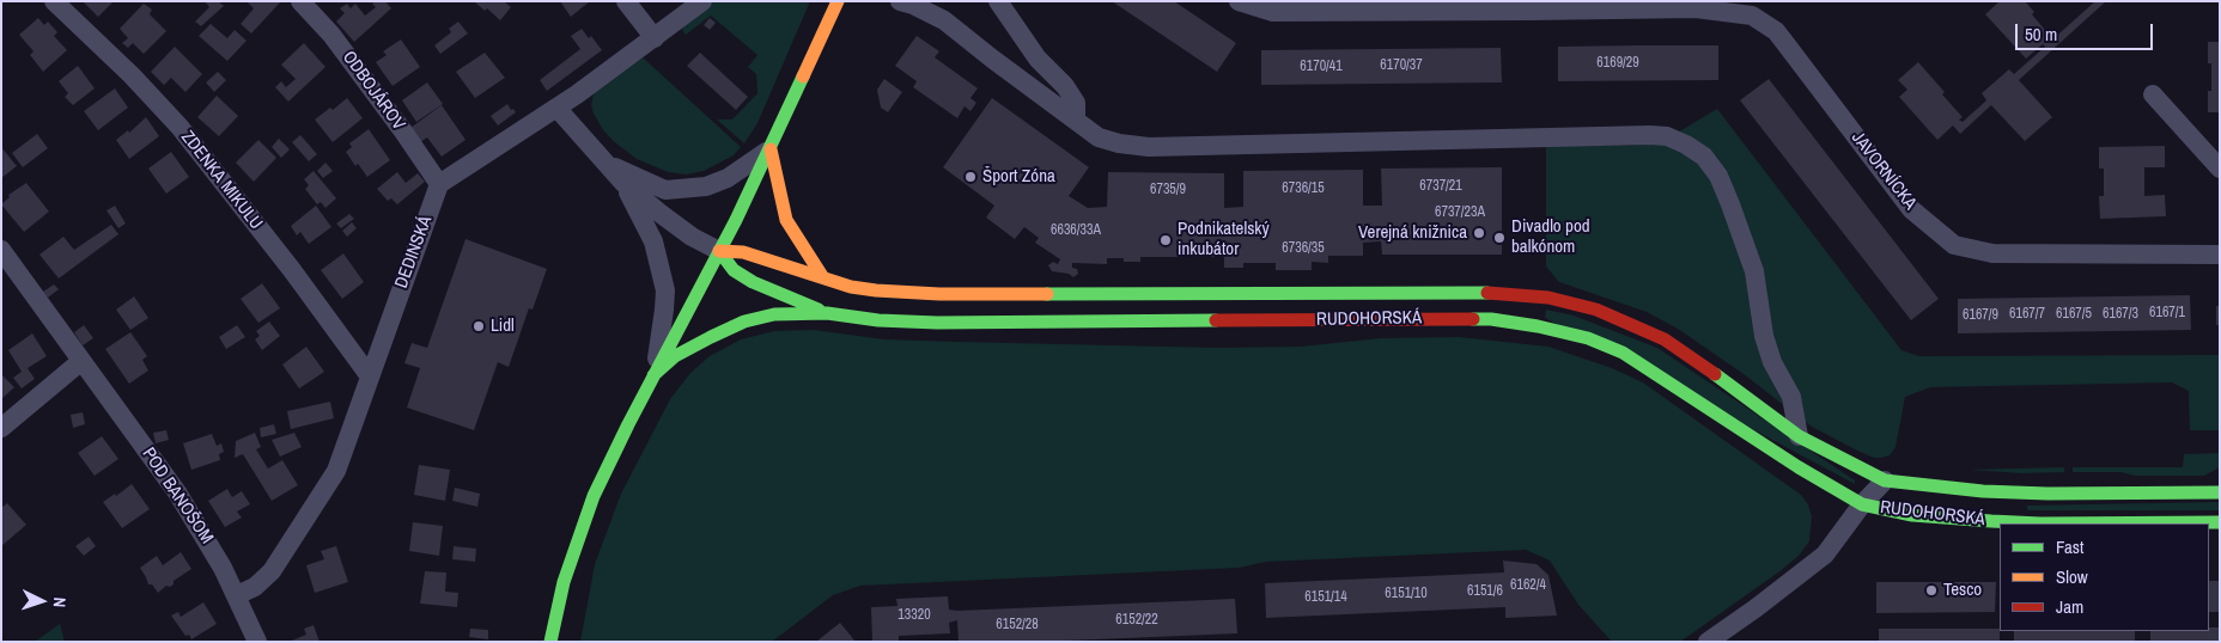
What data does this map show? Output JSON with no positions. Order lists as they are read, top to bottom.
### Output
{
  "streets": {
    "street": [
      "ODBOJÁROV",
      "JAVORNÍCKA",
      "ZDENKA MIKULU",
      "DEDINSKÁ",
      "RUDOHORSKÁ",
      "POD BANOŠOM"
    ]
  },
  "crossings": [
    ["ODBOJÁROV", "DEDINSKÁ"],
    ["ZDENKA MIKULU", "DEDINSKÁ"],
    ["DEDINSKÁ", "POD BANOŠOM"]
  ],
  "places": [
    "Šport Zóna",
    "Verejná knižnica",
    "Divadlo pod balkónom",
    "Podnikatelský inkubátor",
    "Lidl",
    "Tesco"
  ],
  "house_numbers": [
    "6169/29",
    "6170/37",
    "6170/41",
    "6737/21",
    "6736/15",
    "6735/9",
    "6737/23A",
    "6636/33A",
    "6736/35",
    "6167/1",
    "6167/7",
    "6167/5",
    "6167/3",
    "6167/9",
    "6162/4",
    "6151/6",
    "6151/10",
    "6151/14",
    "13320",
    "6152/22",
    "6152/28"
  ],
  "legend": ["Fast", "Slow", "Jam"],
  "scale_bar": "50 m",
  "north": "right"
}
